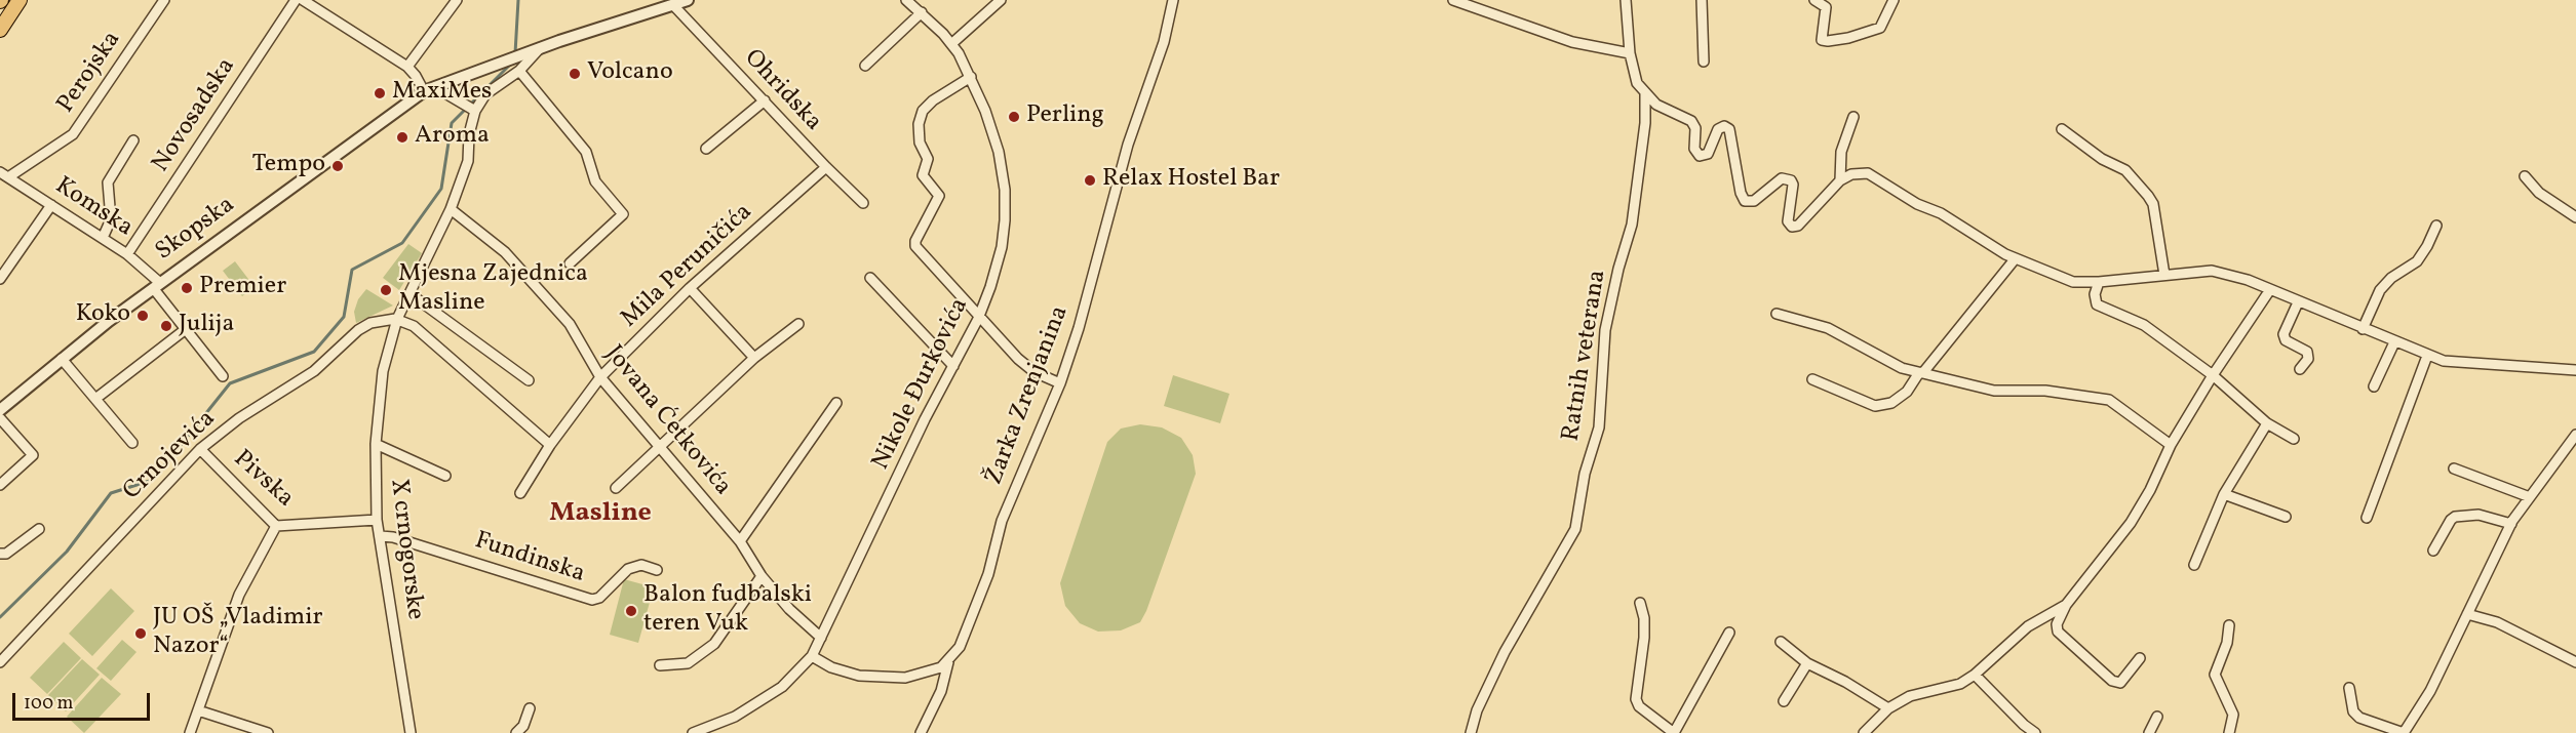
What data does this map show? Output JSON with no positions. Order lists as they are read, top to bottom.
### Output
{
  "streets": {
    "street": [
      "Perojska",
      "Ohridska",
      "Novosadska",
      "Komska",
      "Skopska",
      "Mila Peruničića",
      "Ratnih veterana",
      "Nikole Đurkovića",
      "Žarka Zrenjanina",
      "Jovana Ćetkovića",
      "Crnojevića",
      "Pivska",
      "X crnogorske",
      "Fundinska"
    ]
  },
  "crossings": [
    ["Perojska", "Komska"],
    ["Ohridska", "Skopska"],
    ["Ohridska", "Mila Peruničića"],
    ["Novosadska", "Komska"],
    ["Komska", "Skopska"],
    ["Skopska", "X crnogorske"],
    ["Mila Peruničića", "Jovana Ćetkovića"],
    ["Nikole Đurkovića", "Jovana Ćetkovića"],
    ["Jovana Ćetkovića", "X crnogorske"],
    ["Crnojevića", "Pivska"],
    ["Crnojevića", "X crnogorske"],
    ["Pivska", "X crnogorske"],
    ["X crnogorske", "Fundinska"]
  ],
  "districts": ["Masline"],
  "places": [
    "Volcano",
    "MaxiMes",
    "Perling",
    "Aroma",
    "Tempo",
    "Relax Hostel Bar",
    "Premier",
    "Mjesna Zajednica Masline",
    "Koko",
    "Julija",
    "Balon fudbalski teren Vuk",
    "JU OŠ „Vladimir Nazor“"
  ],
  "scale_bar": "100 m"
}
